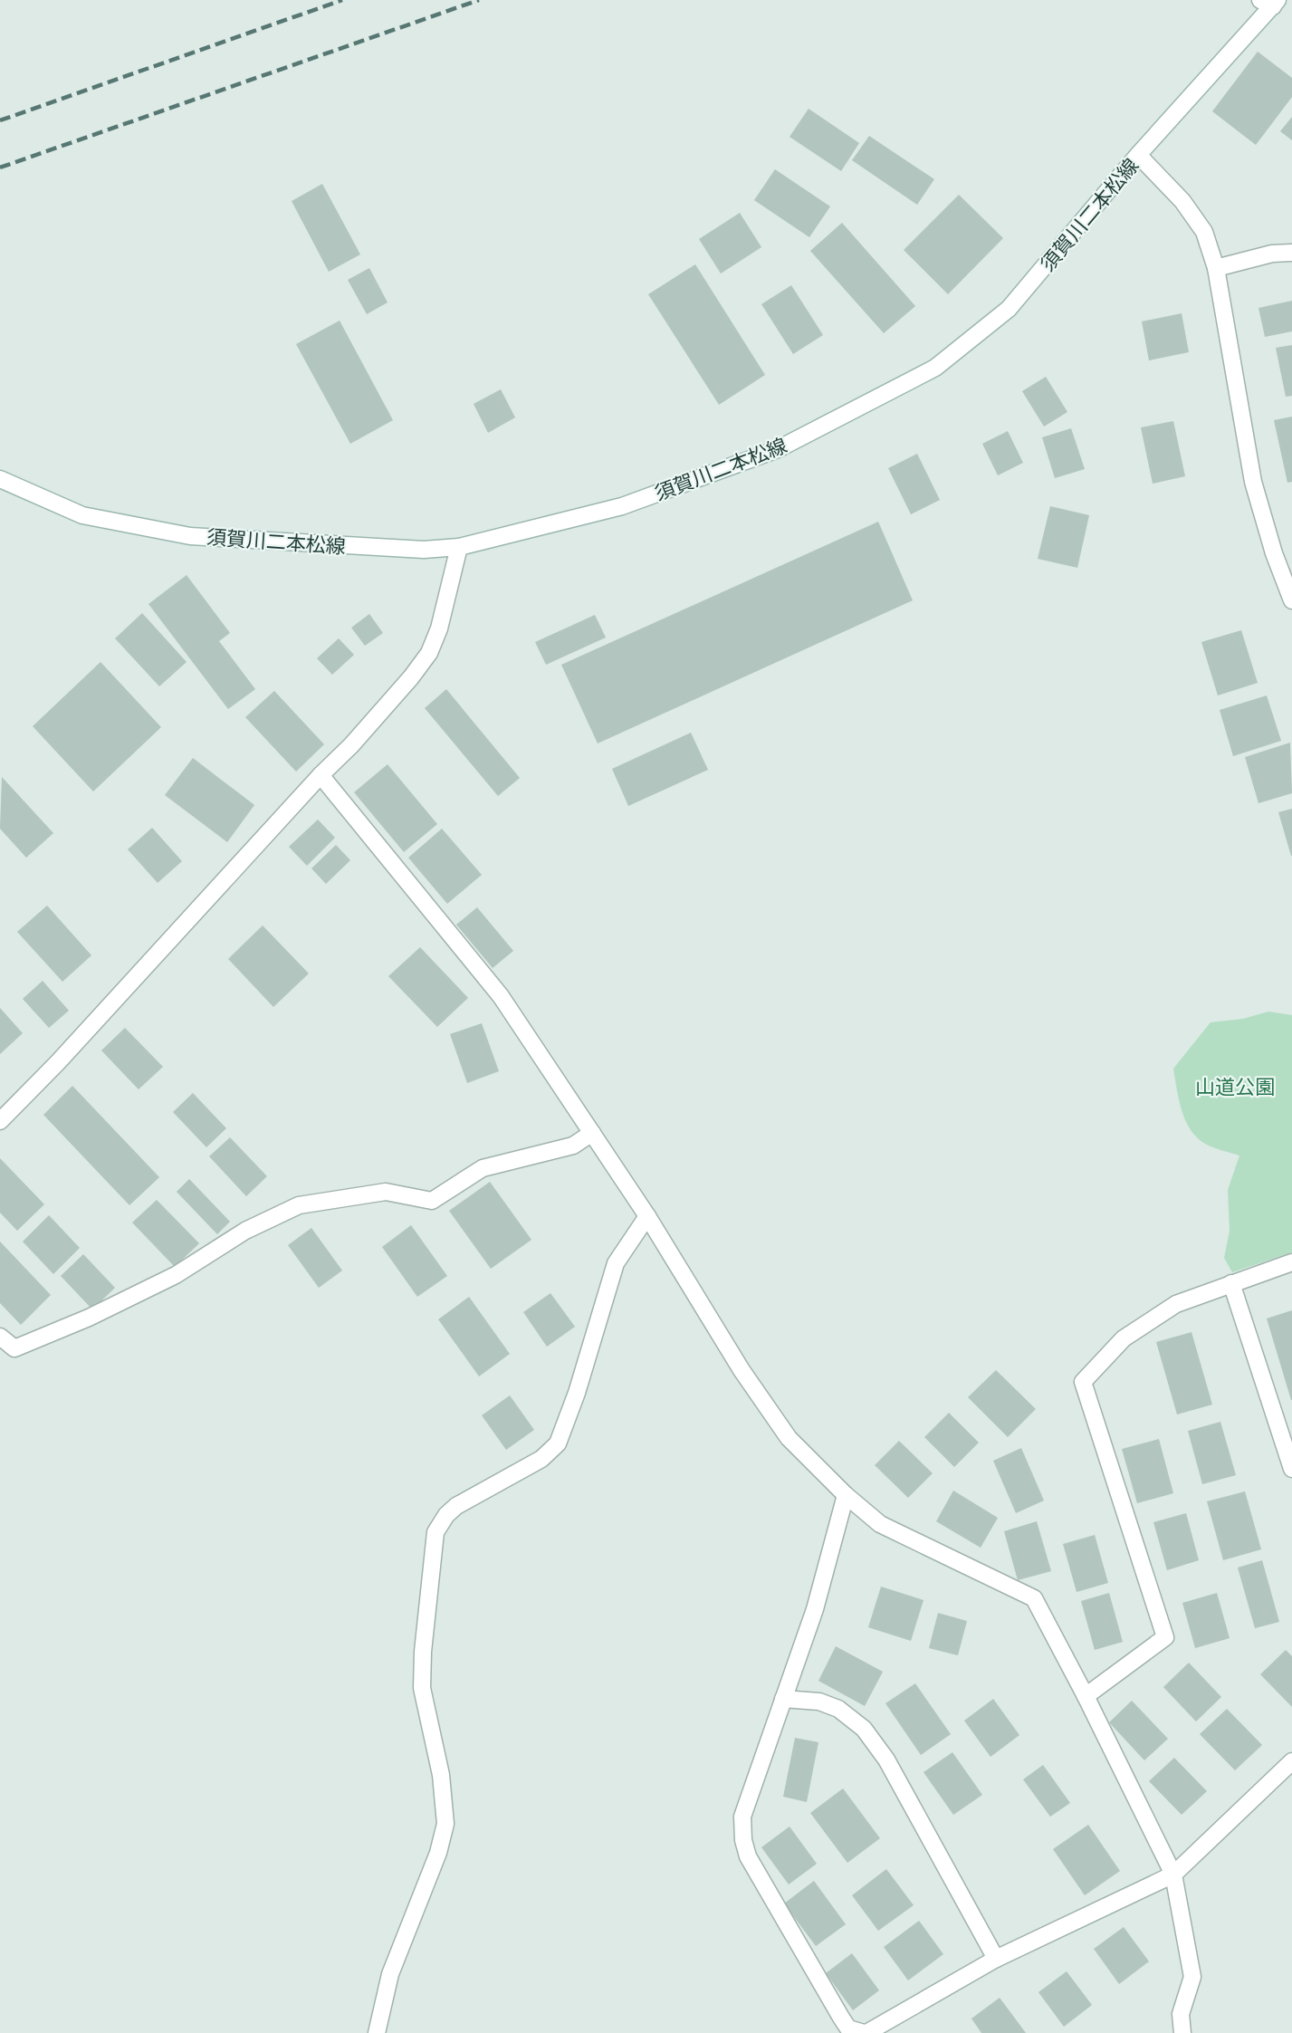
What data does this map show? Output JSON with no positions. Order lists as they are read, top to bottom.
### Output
{
  "streets": {
    "street": ["須賀川二本松線"]
  },
  "parks": ["山道公園"]
}
